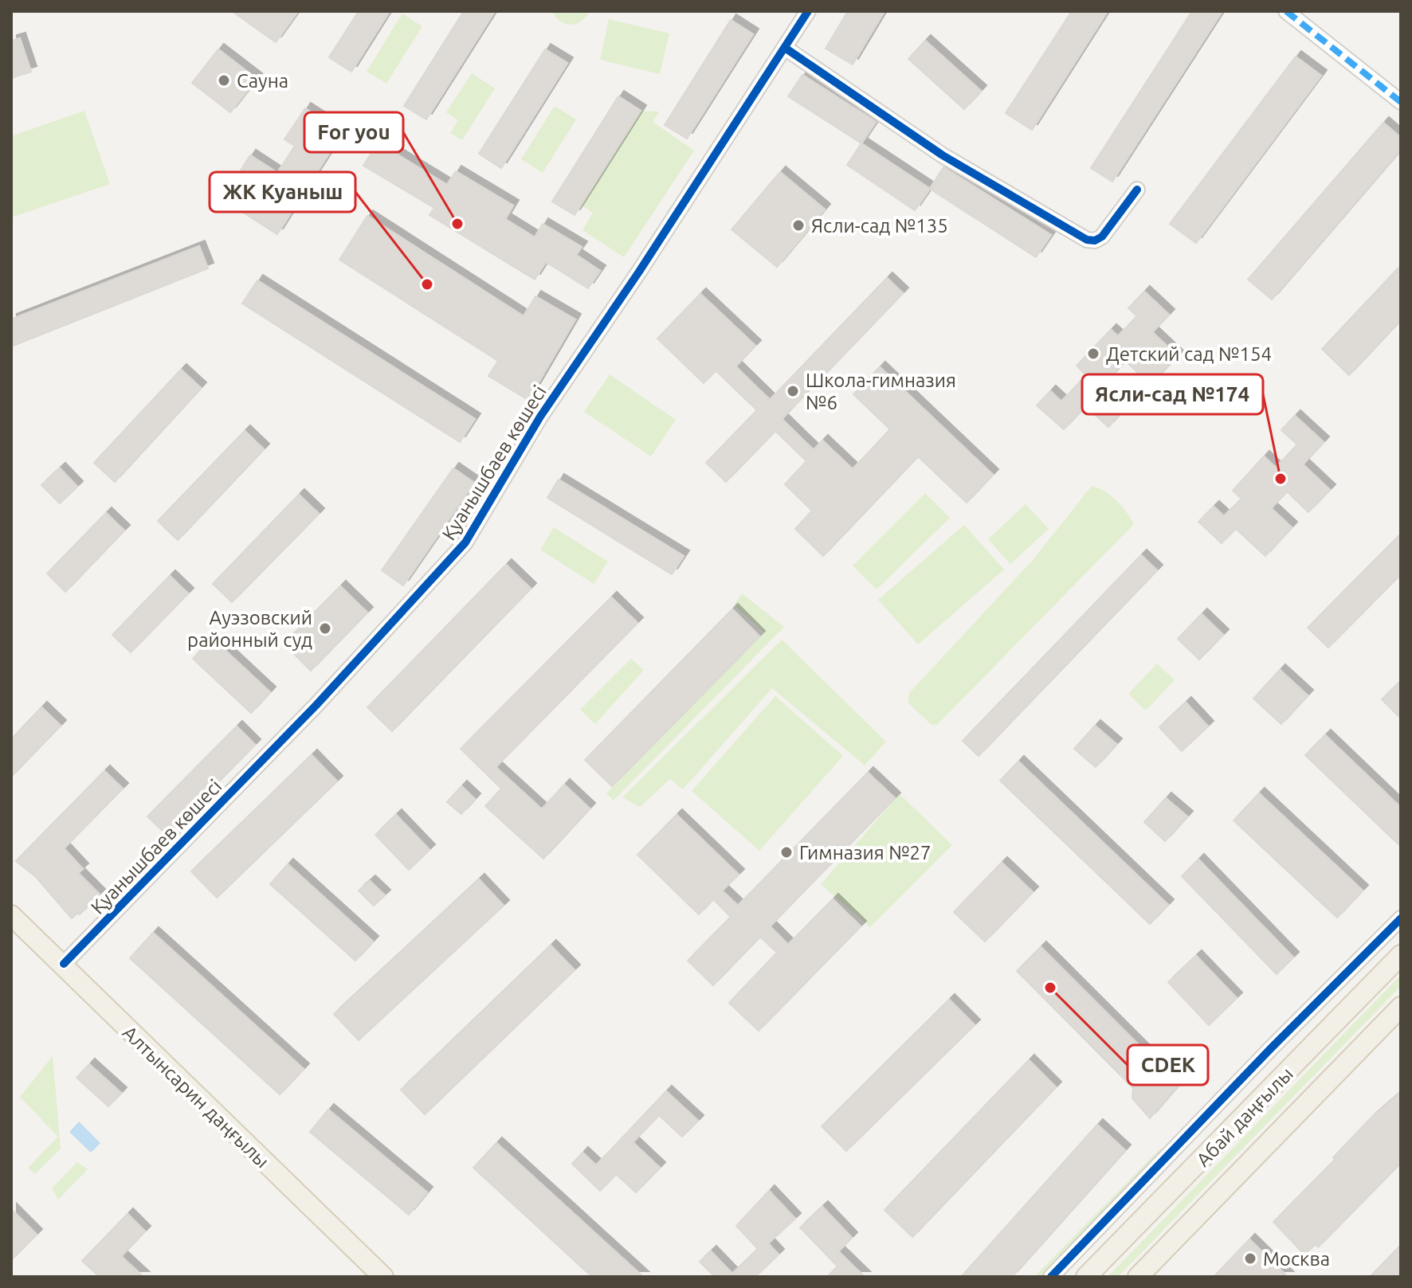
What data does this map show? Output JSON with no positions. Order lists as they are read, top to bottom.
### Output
{
  "streets": {
    "main road": ["Алтынсарин даңғылы", "Абай даңғылы"],
    "street": ["Қуанышбаев көшесі"]
  },
  "crossings": [
    ["Қуанышбаев көшесі", "Алтынсарин даңғылы"]
  ],
  "places": [
    "Сауна",
    "For you",
    "Ясли-сад №135",
    "ЖК Куаныш",
    "Детский сад №154",
    "Школа-гимназия №6",
    "Ясли-сад №174",
    "Ауэзовский районный суд",
    "Гимназия №27",
    "CDEK",
    "Москва"
  ]
}
